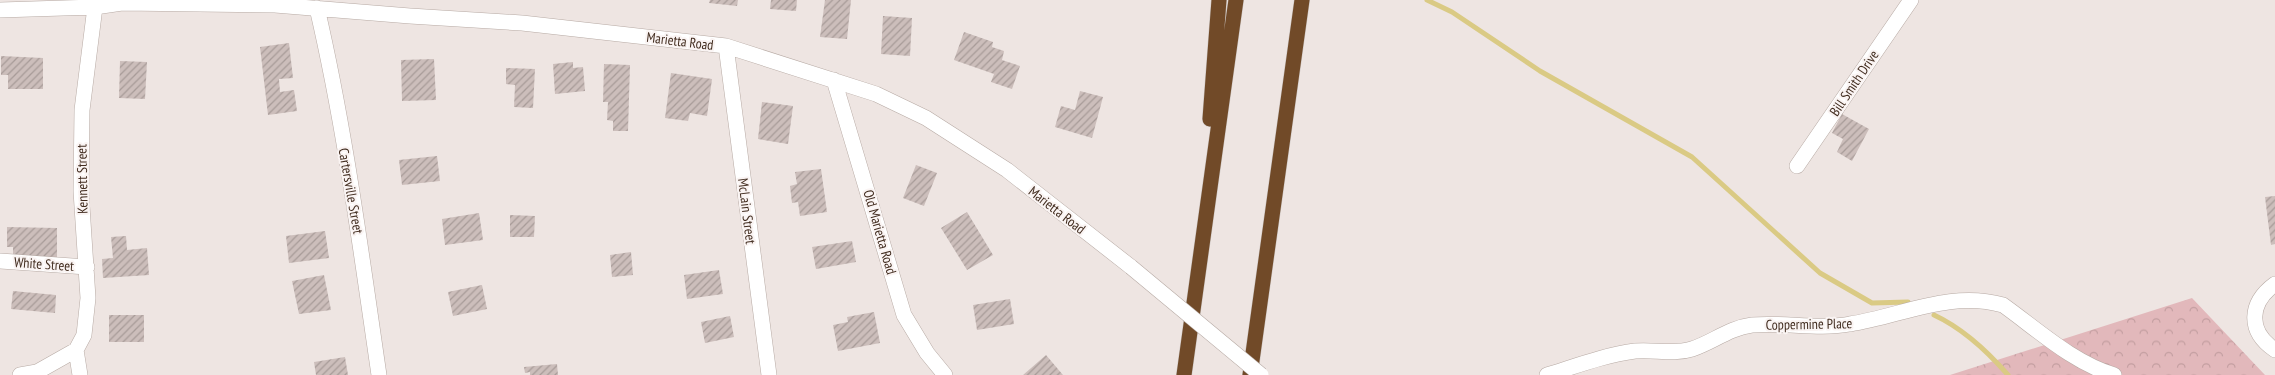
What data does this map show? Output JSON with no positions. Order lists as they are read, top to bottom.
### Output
{
  "streets": {
    "street": [
      "Marietta Road",
      "Bill Smith Drive",
      "Kennett Street",
      "Cartersville Street",
      "McLain Street",
      "Old Marietta Road",
      "White Street",
      "Coppermine Place"
    ]
  },
  "crossings": [
    ["Marietta Road", "Kennett Street"],
    ["Marietta Road", "Cartersville Street"],
    ["Marietta Road", "McLain Street"],
    ["Marietta Road", "Old Marietta Road"],
    ["Kennett Street", "White Street"]
  ]
}
